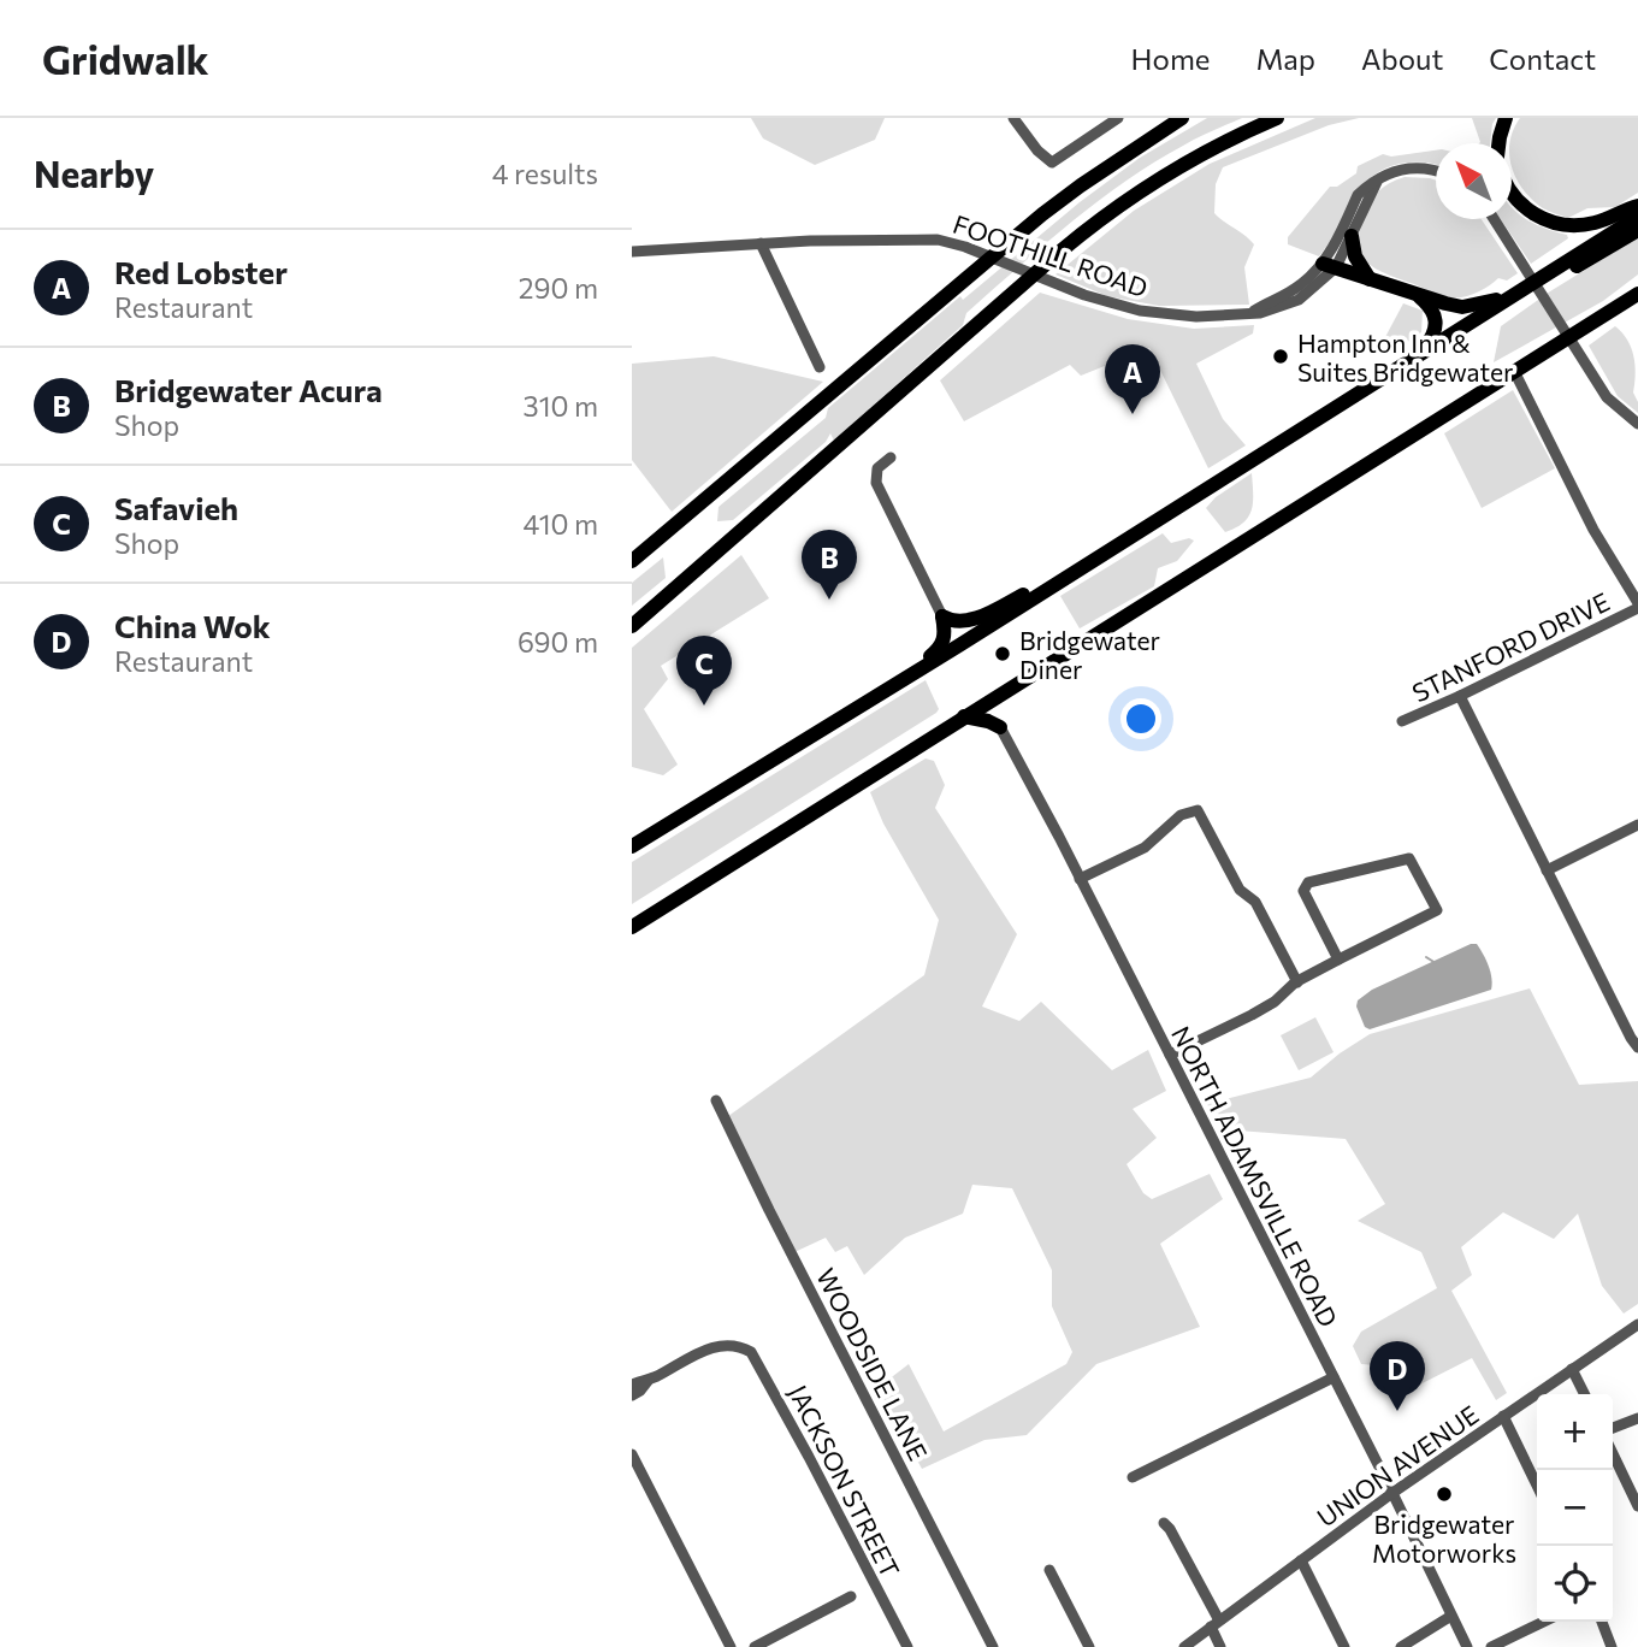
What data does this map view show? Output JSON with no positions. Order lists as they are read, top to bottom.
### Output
{
  "streets": {
    "street": [
      "FOOTHILL ROAD",
      "STANFORD DRIVE",
      "NORTH ADAMSVILLE ROAD",
      "WOODSIDE LANE",
      "UNION AVENUE",
      "JACKSON STREET"
    ]
  },
  "crossings": [
    ["NORTH ADAMSVILLE ROAD", "UNION AVENUE"]
  ],
  "places": ["Hampton Inn & Suites Bridgewater", "Bridgewater Diner", "Bridgewater Motorworks"],
  "north": "top left",
  "page": {
    "header": "Gridwalk",
    "nav": [
      "Home",
      "Map",
      "About",
      "Contact"
    ],
    "heading": ["Nearby", "4 results"],
    "list": [
      {
        "mark": "A",
        "name": "Red Lobster",
        "note": "Restaurant",
        "value": "290 m"
      },
      {
        "mark": "B",
        "name": "Bridgewater Acura",
        "note": "Shop",
        "value": "310 m"
      },
      {
        "mark": "C",
        "name": "Safavieh",
        "note": "Shop",
        "value": "410 m"
      },
      {
        "mark": "D",
        "name": "China Wok",
        "note": "Restaurant",
        "value": "690 m"
      }
    ],
    "pins": [
      "A",
      "B",
      "C",
      "D"
    ],
    "map_buttons": ["+", "−"]
  }
}
